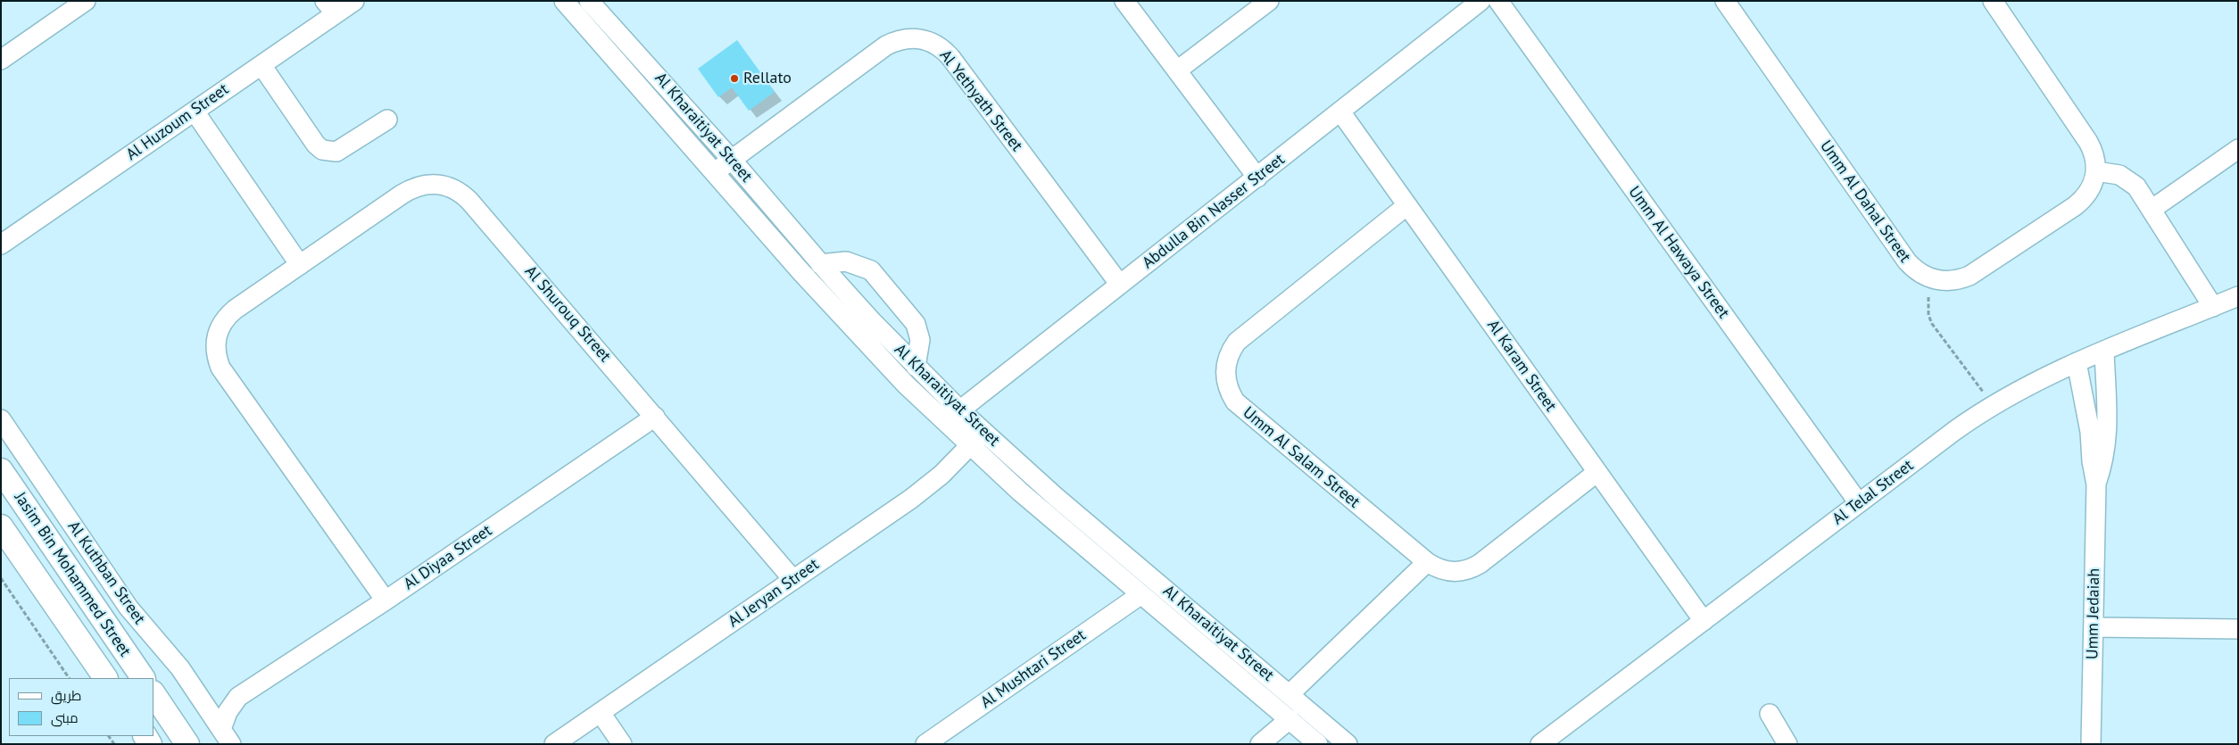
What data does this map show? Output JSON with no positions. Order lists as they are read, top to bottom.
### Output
{
  "streets": {
    "main road": ["Jasim Bin Mohammed Street"],
    "street": [
      "Al Yethyath Street",
      "Al Huzoum Street",
      "Al Kharaitiyat Street",
      "Umm Al Dahal Street",
      "Abdulla Bin Nasser Street",
      "Umm Al Hawaya Street",
      "Al Shurouq Street",
      "Al Karam Street",
      "Umm Al Salam Street",
      "Al Telal Street",
      "Al Diyaa Street",
      "Al Kuthban Street",
      "Al Jeryan Street",
      "Umm Jedaiah",
      "Al Mushtari Street"
    ]
  },
  "crossings": [
    ["Al Yethyath Street", "Al Kharaitiyat Street"],
    ["Al Yethyath Street", "Abdulla Bin Nasser Street"],
    ["Al Kharaitiyat Street", "Abdulla Bin Nasser Street"],
    ["Al Kharaitiyat Street", "Al Jeryan Street"],
    ["Al Kharaitiyat Street", "Al Mushtari Street"],
    ["Abdulla Bin Nasser Street", "Al Karam Street"],
    ["Umm Al Hawaya Street", "Al Telal Street"],
    ["Al Shurouq Street", "Al Diyaa Street"],
    ["Al Shurouq Street", "Al Jeryan Street"],
    ["Al Karam Street", "Umm Al Salam Street"],
    ["Al Karam Street", "Al Telal Street"],
    ["Al Telal Street", "Umm Jedaiah"],
    ["Al Diyaa Street", "Al Kuthban Street"]
  ],
  "places": ["Rellato"],
  "legend": ["طريق", "مبنى"]
}
